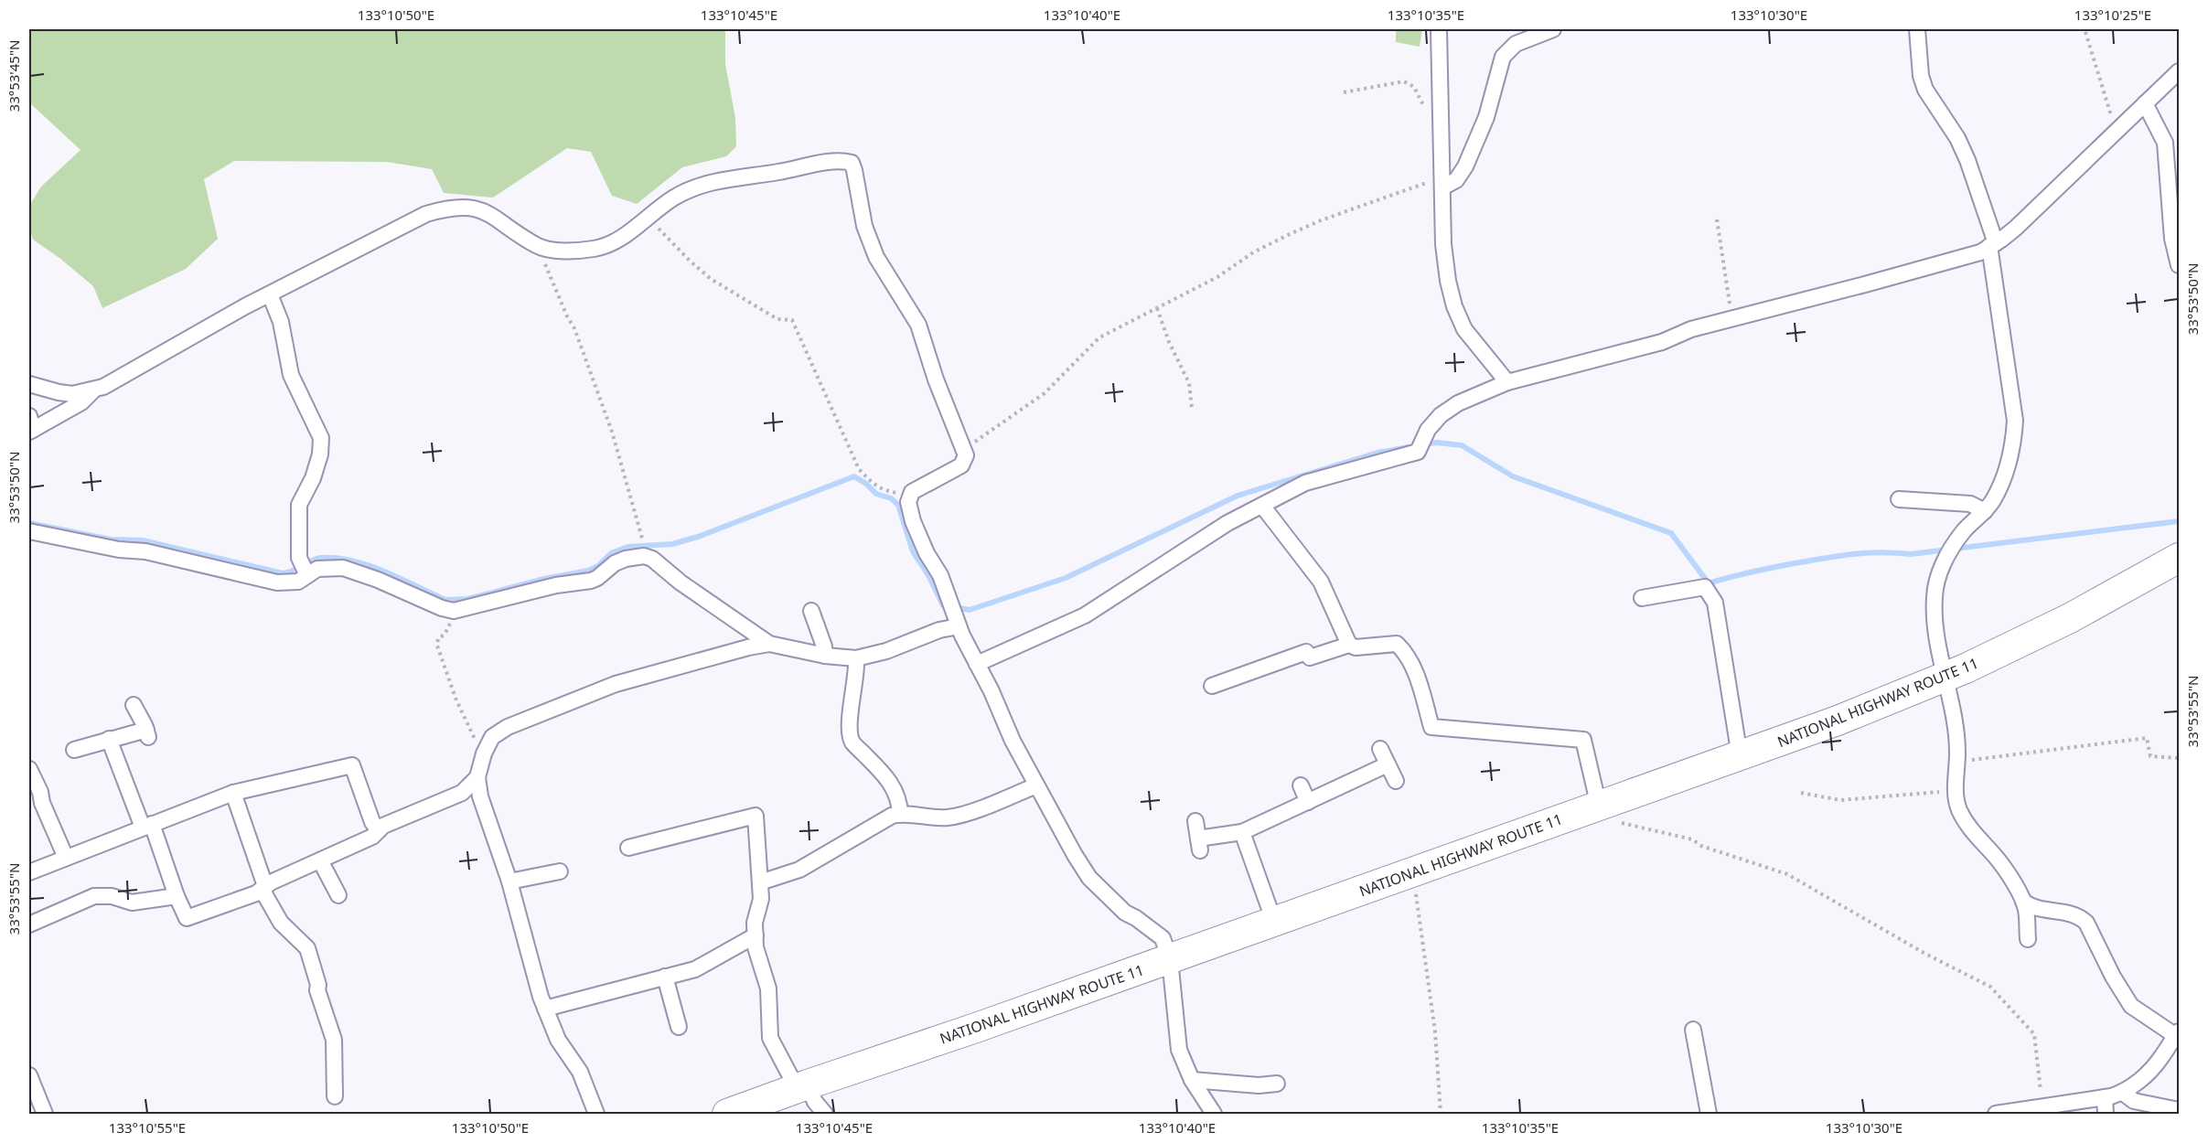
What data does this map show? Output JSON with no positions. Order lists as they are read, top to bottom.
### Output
{
  "streets": {
    "highway": ["NATIONAL HIGHWAY ROUTE 11"]
  },
  "coordinates": [
    "133°10'50\"E",
    "133°10'45\"E",
    "133°10'40\"E",
    "133°10'35\"E",
    "133°10'30\"E",
    "133°10'25\"E",
    "33°53'45\"N",
    "33°53'50\"N",
    "33°53'55\"N",
    "133°10'55\"E"
  ]
}
